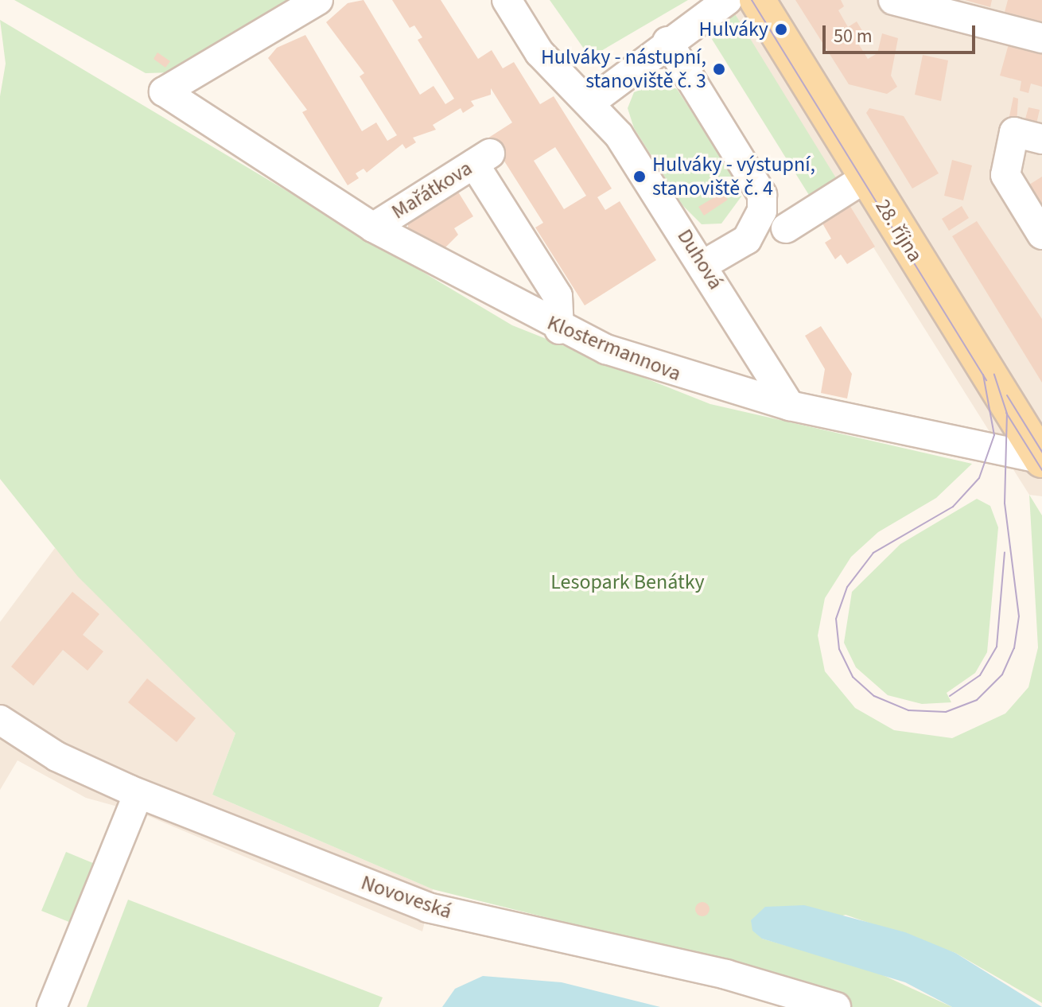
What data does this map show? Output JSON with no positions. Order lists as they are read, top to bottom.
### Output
{
  "streets": {
    "main road": ["28. října"],
    "street": [
      "Mařátkova",
      "Duhová",
      "Klostermannova",
      "Novoveská"
    ]
  },
  "crossings": [
    ["Mařátkova", "Klostermannova"],
    ["28. října", "Klostermannova"],
    ["Duhová", "Klostermannova"]
  ],
  "parks": ["Lesopark Benátky"],
  "places": ["Hulváky", "Hulváky - nástupní, stanoviště č. 3", "Hulváky - výstupní, stanoviště č. 4"],
  "scale_bar": "50 m"
}
